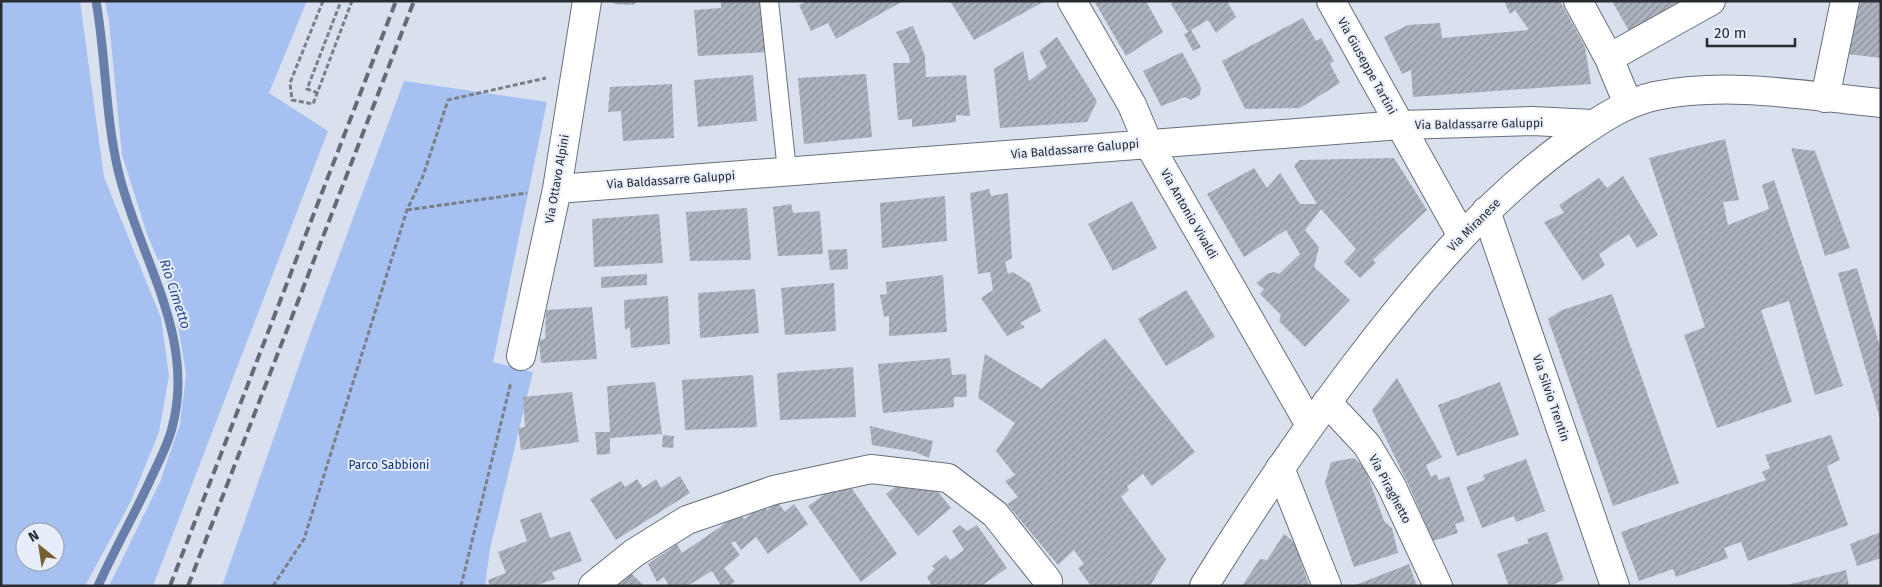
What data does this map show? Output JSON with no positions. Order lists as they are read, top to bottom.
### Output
{
  "streets": {
    "street": [
      "Via Giuseppe Tartini",
      "Via Baldassarre Galuppi",
      "Via Ottavo Alpini",
      "Via Antonio Vivaldi",
      "Via Miranese",
      "Via Silvio Trentin",
      "Via Piraghetto"
    ]
  },
  "crossings": [
    ["Via Giuseppe Tartini", "Via Baldassarre Galuppi"],
    ["Via Giuseppe Tartini", "Via Miranese"],
    ["Via Baldassarre Galuppi", "Via Ottavo Alpini"],
    ["Via Baldassarre Galuppi", "Via Antonio Vivaldi"],
    ["Via Baldassarre Galuppi", "Via Miranese"],
    ["Via Antonio Vivaldi", "Via Miranese"],
    ["Via Miranese", "Via Silvio Trentin"],
    ["Via Miranese", "Via Piraghetto"]
  ],
  "water": ["Rio Cimetto"],
  "parks": ["Parco Sabbioni"],
  "scale_bar": "20 m",
  "north": "top left"
}
